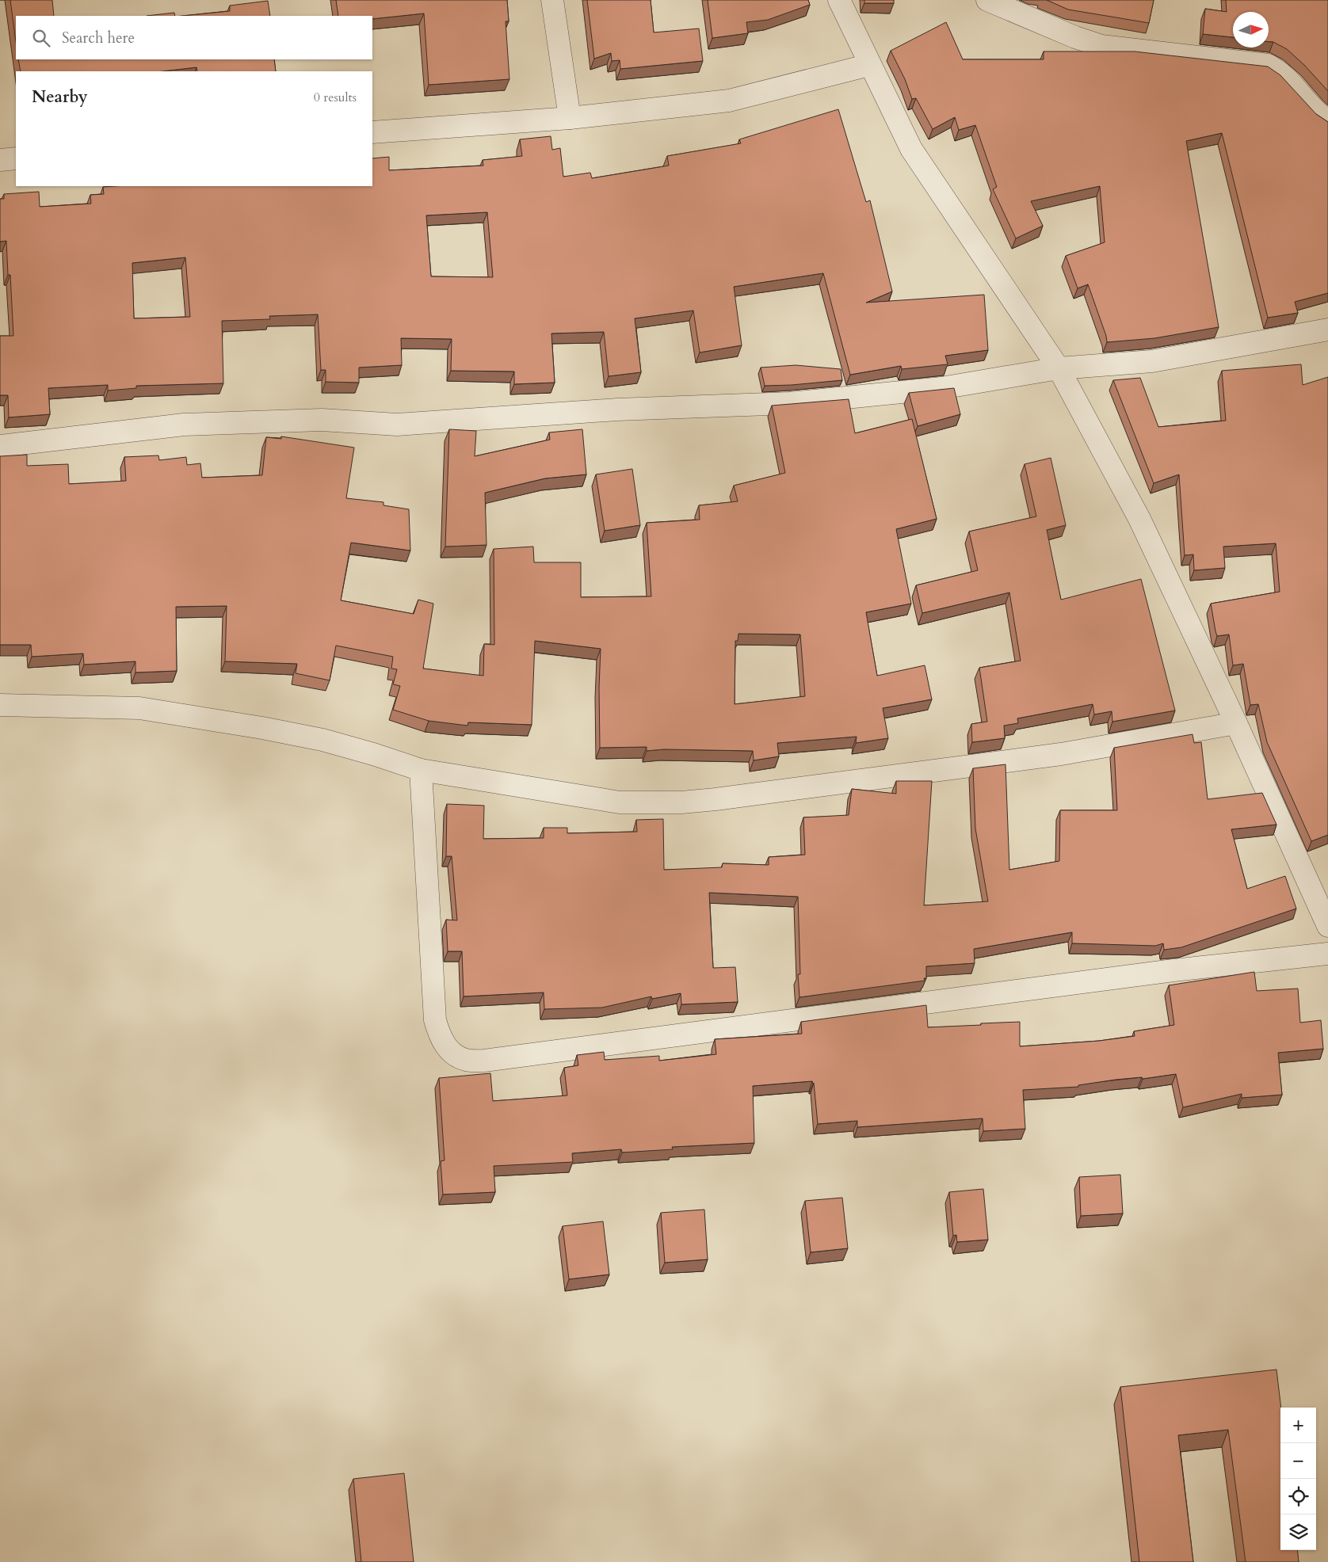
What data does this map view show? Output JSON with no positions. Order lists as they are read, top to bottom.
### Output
{
  "north": "right",
  "page": {
    "search": "Search here",
    "heading": ["Nearby", "0 results"],
    "map_buttons": ["+", "−"]
  }
}
